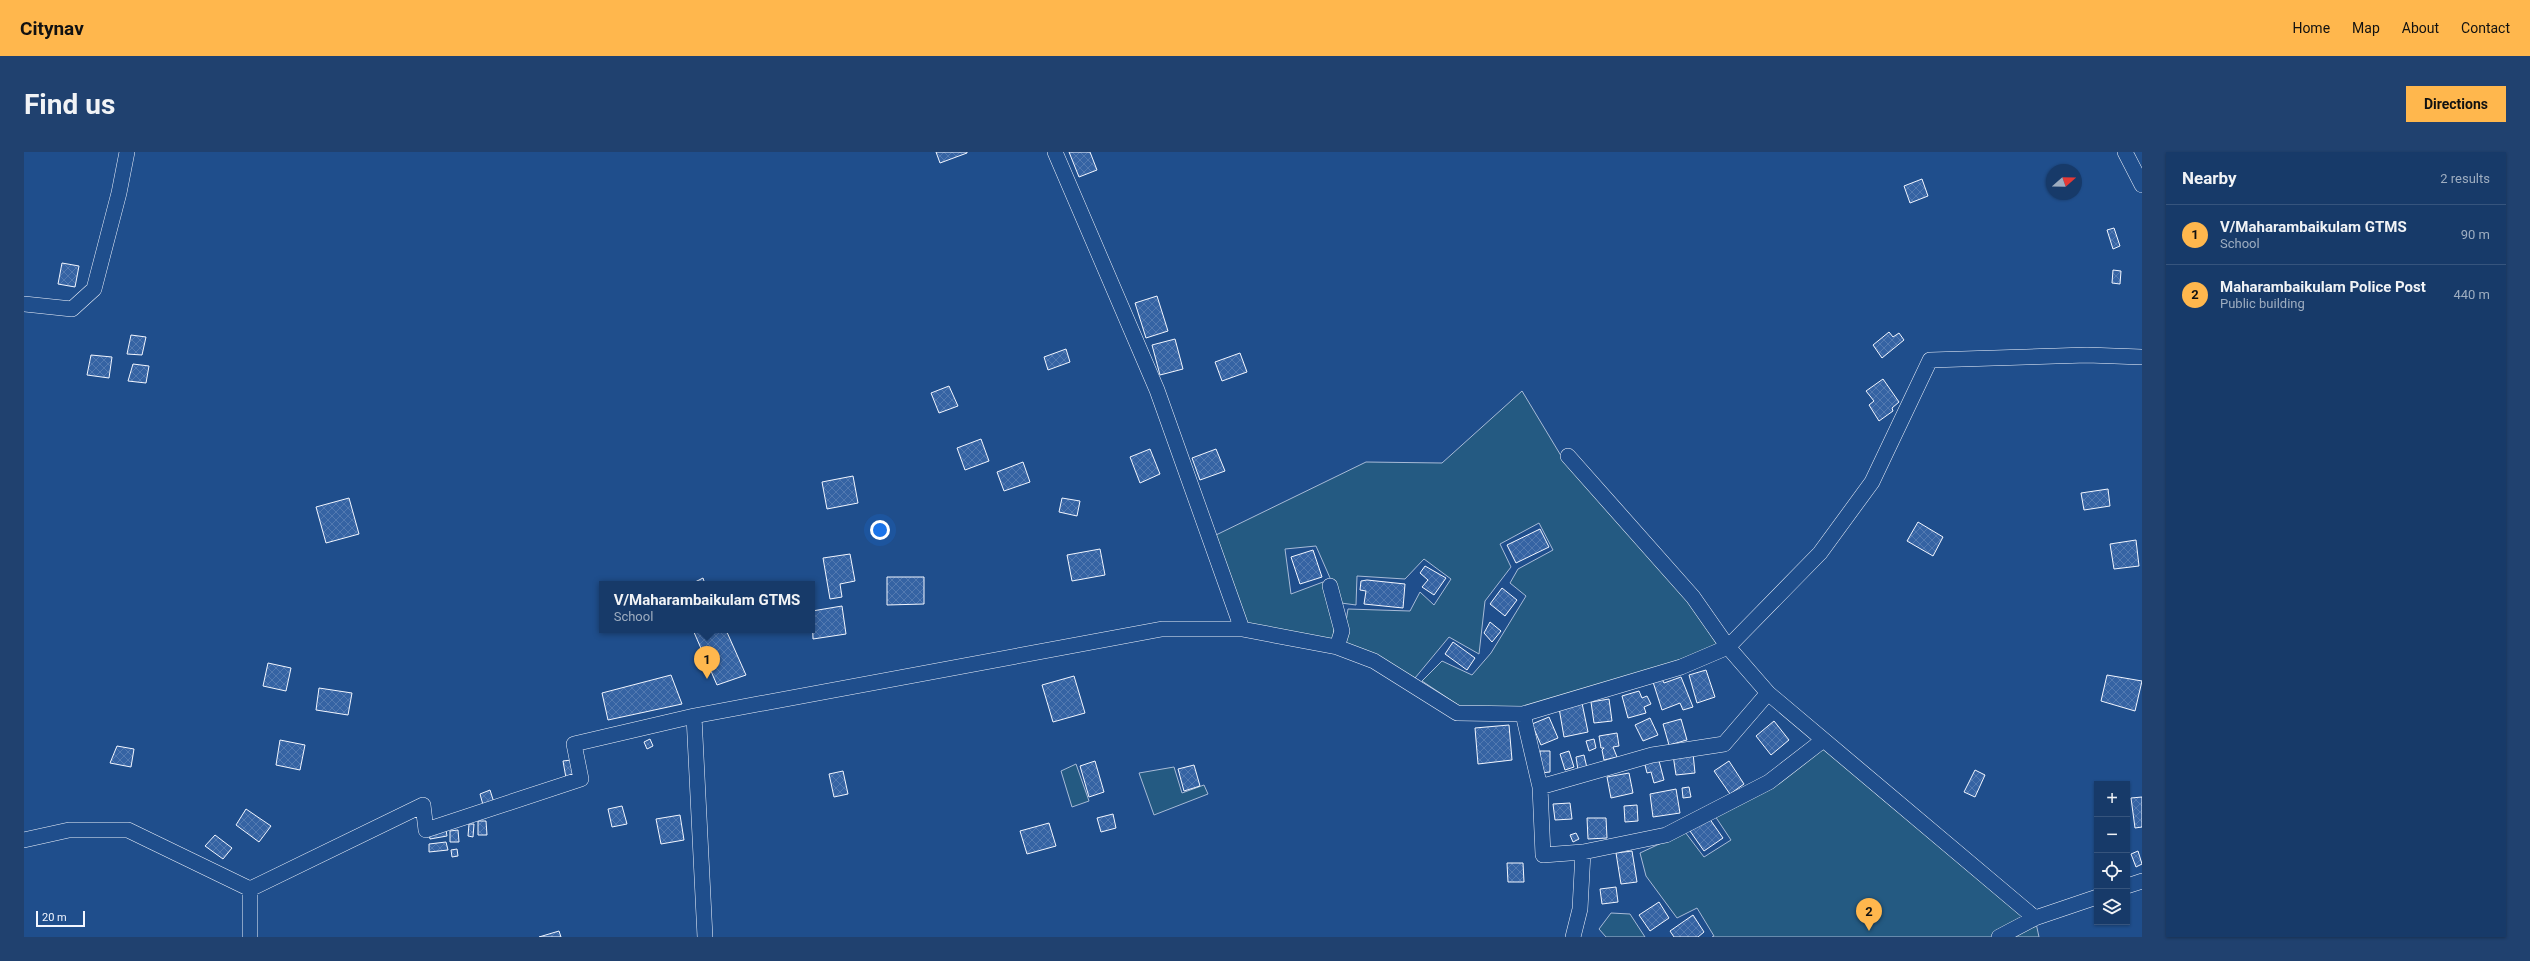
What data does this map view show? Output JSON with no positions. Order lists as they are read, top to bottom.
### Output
{
  "scale_bar": "20 m",
  "north": "right",
  "page": {
    "header": "Citynav",
    "nav": [
      "Home",
      "Map",
      "About",
      "Contact"
    ],
    "buttons": "Directions",
    "title": "Find us",
    "heading": ["Nearby", "2 results"],
    "list": [
      {
        "mark": "1",
        "name": "V/Maharambaikulam GTMS",
        "note": "School",
        "value": "90 m"
      },
      {
        "mark": "2",
        "name": "Maharambaikulam Police Post",
        "note": "Public building",
        "value": "440 m"
      }
    ],
    "popup": ["V/Maharambaikulam GTMS", "School"],
    "pins": ["1", "2"],
    "map_buttons": ["+", "−"],
    "scale": "20 m"
  }
}
